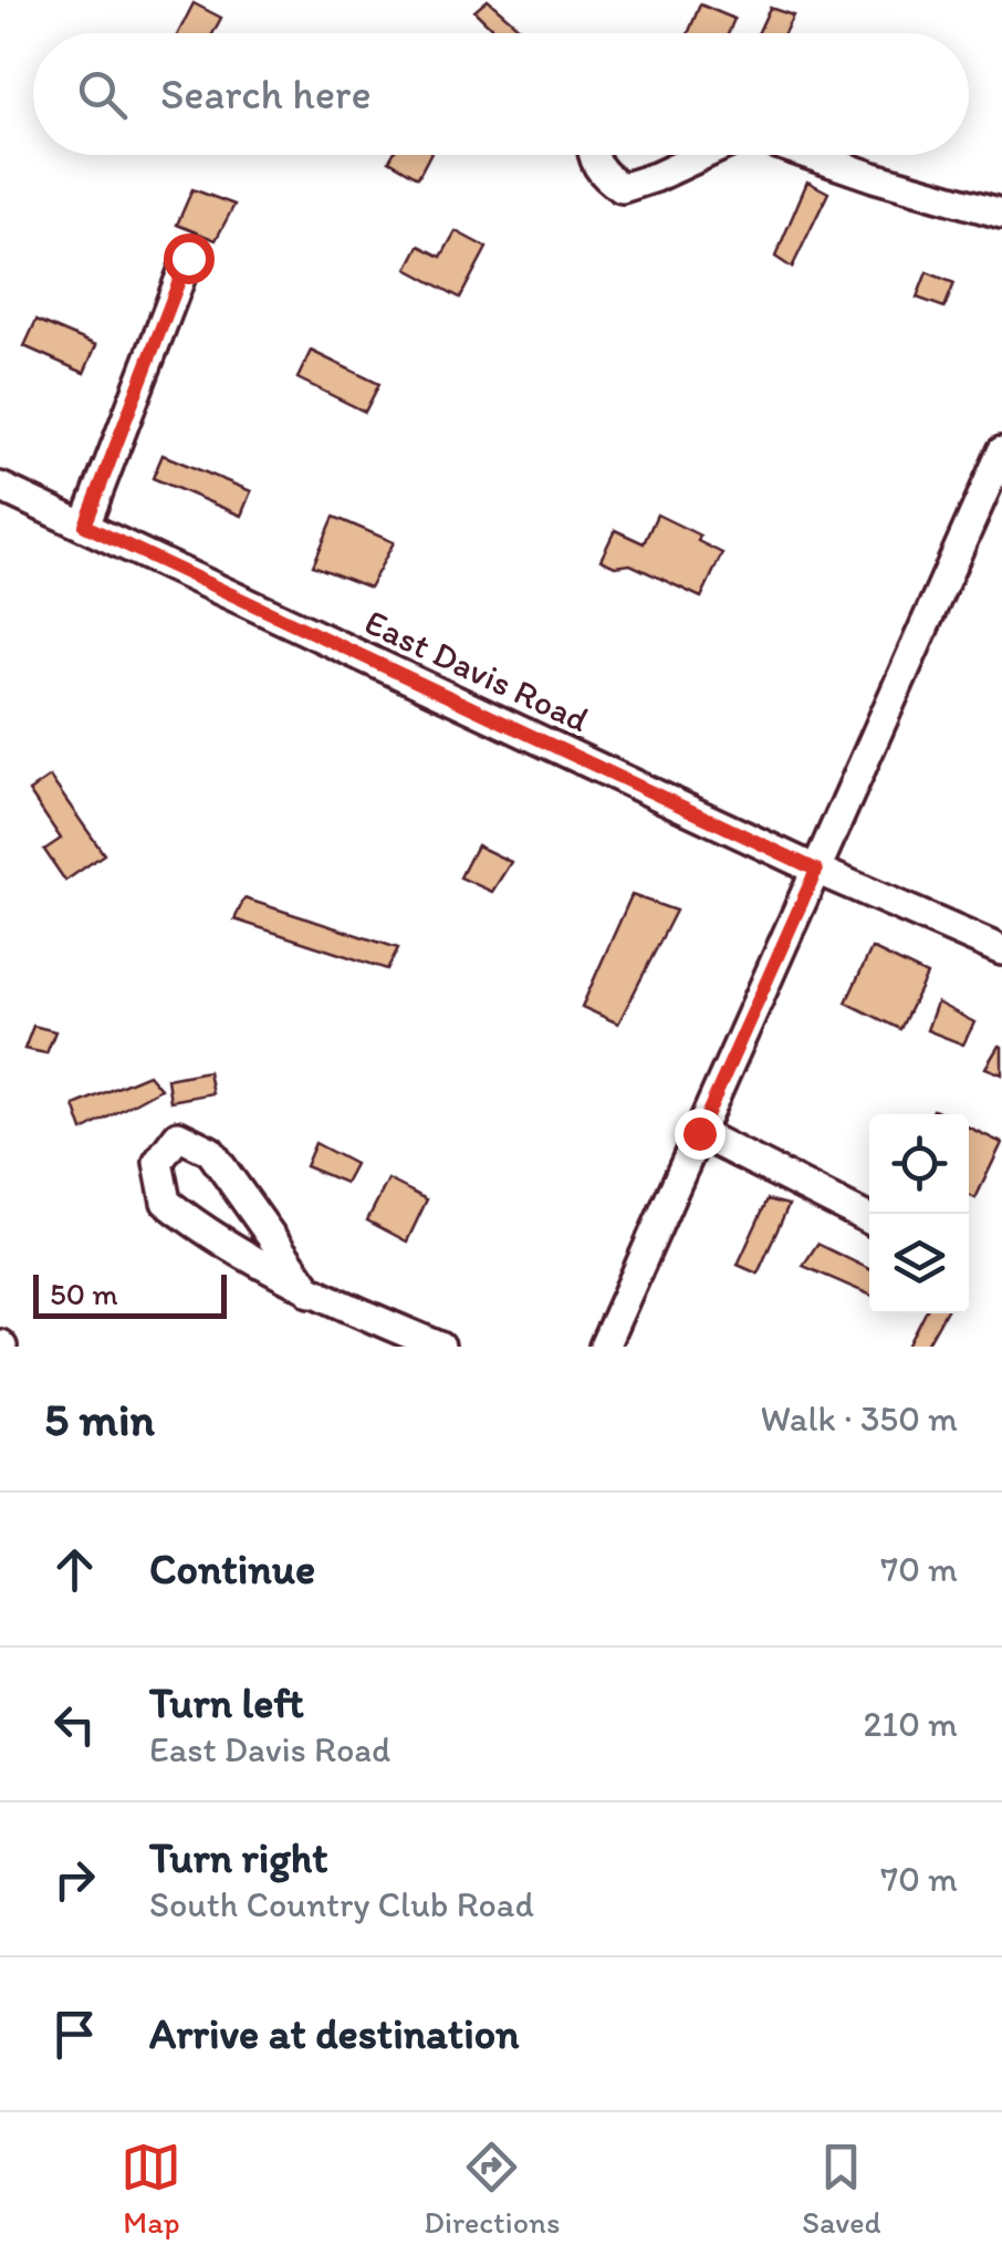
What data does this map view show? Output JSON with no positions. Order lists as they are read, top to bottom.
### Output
{
  "streets": {
    "street": ["East Davis Road"]
  },
  "scale_bar": "50 m",
  "page": {
    "search": "Search here",
    "scale": "50 m",
    "heading": ["5 min", "Walk · 350 m"],
    "list": [
      ["Continue", "70 m"],
      ["Turn left", "East Davis Road", "210 m"],
      ["Turn right", "South Country Club Road", "70 m"],
      "Arrive at destination"
    ],
    "nav": ["Map", "Directions", "Saved"]
  }
}
